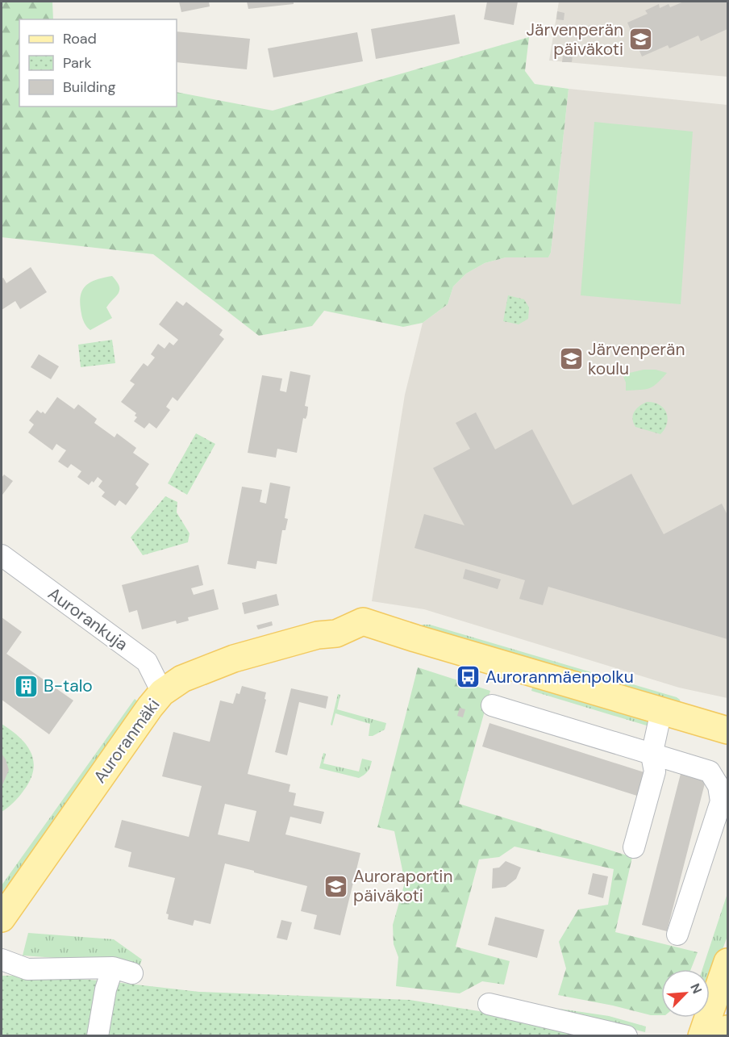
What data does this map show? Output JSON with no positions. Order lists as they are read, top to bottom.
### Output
{
  "streets": {
    "main road": ["Auroranmäki"],
    "street": ["Aurorankuja"]
  },
  "crossings": [
    ["Aurorankuja", "Auroranmäki"]
  ],
  "places": {
    "school or university": ["Järvenperän päiväkoti", "Järvenperän koulu", "Auroraportin päiväkoti"],
    "bus stop": ["Auroranmäenpolku"],
    "building": ["B-talo"]
  },
  "legend": ["Road", "Park", "Building"],
  "north": "top right"
}
